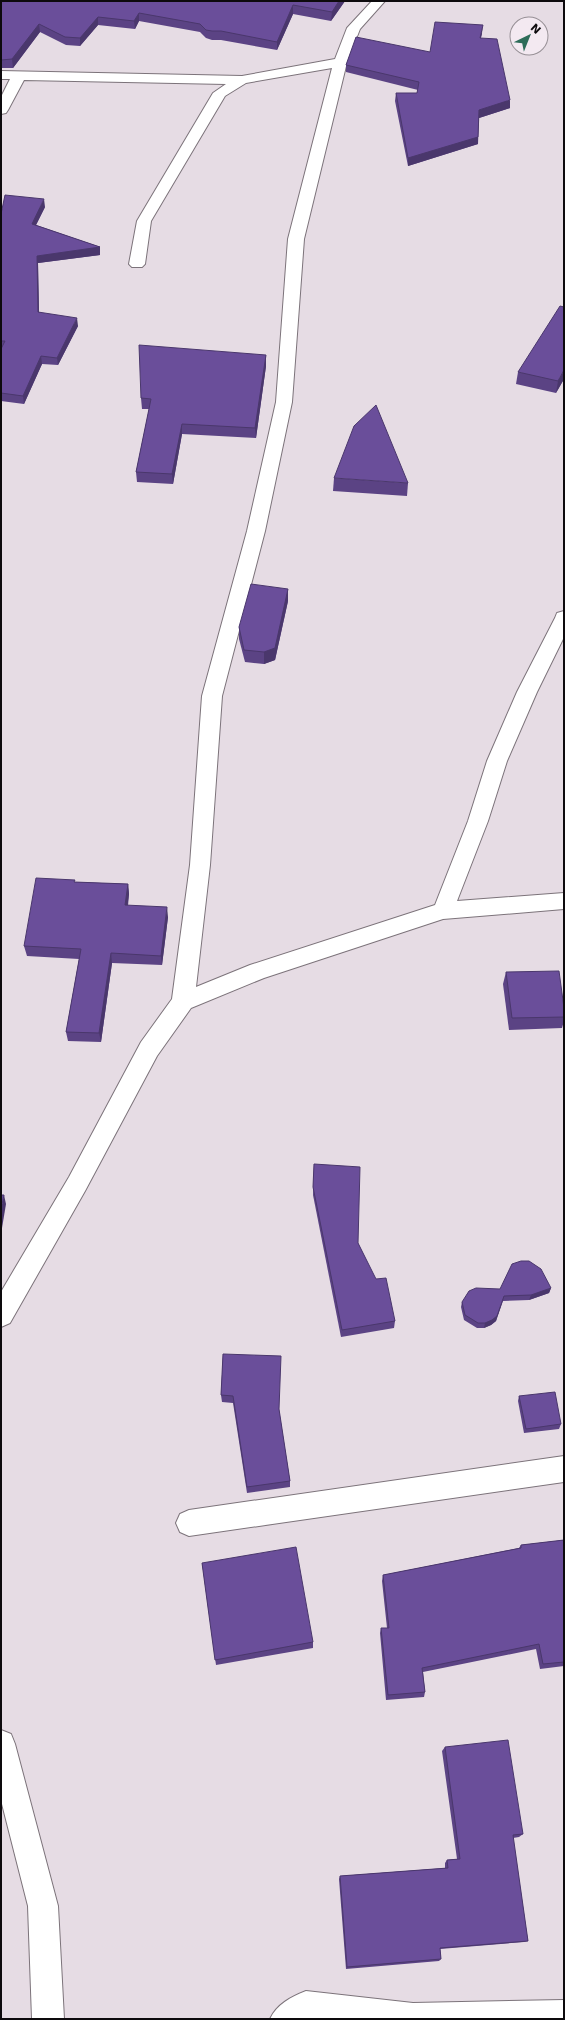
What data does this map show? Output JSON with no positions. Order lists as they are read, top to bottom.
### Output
{
  "north": "top right"
}
